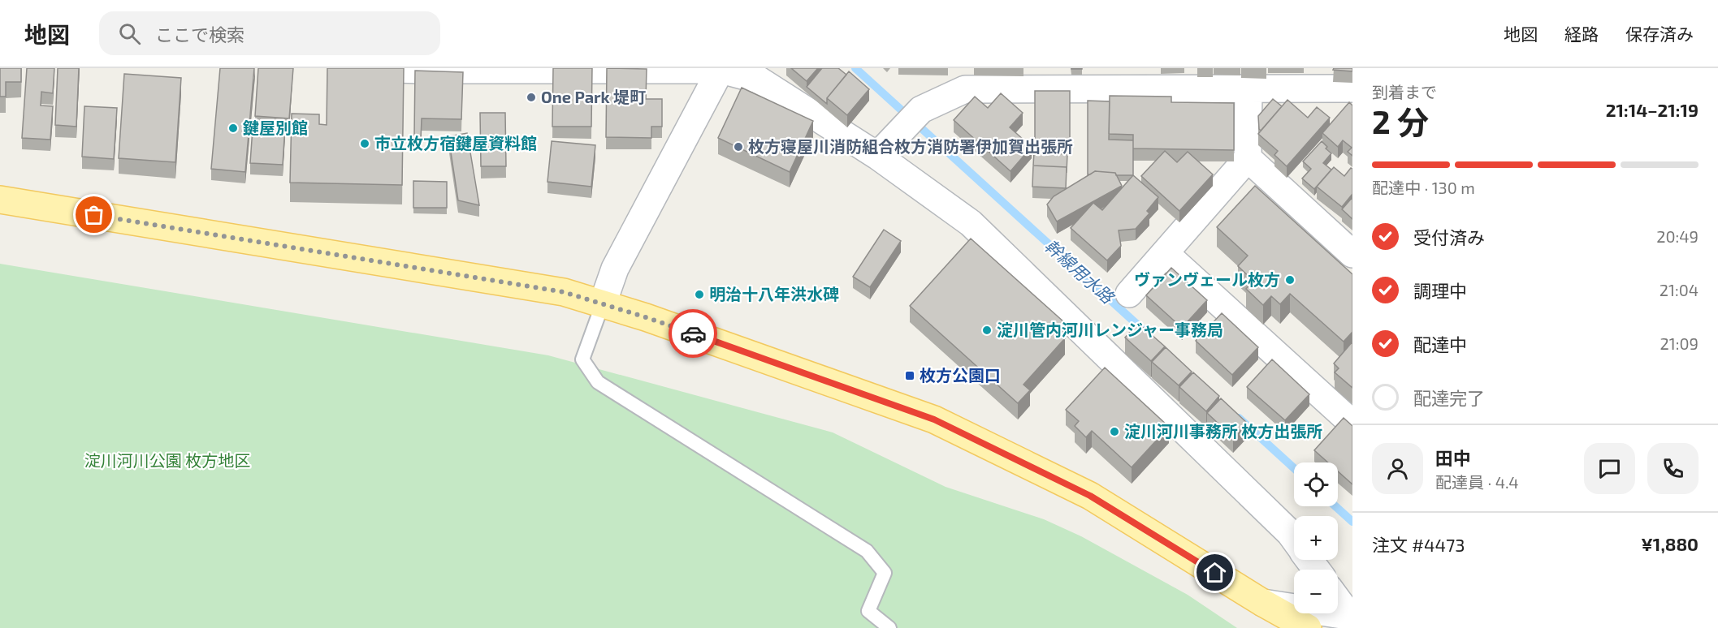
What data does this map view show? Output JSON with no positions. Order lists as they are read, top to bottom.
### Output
{
  "water": ["幹線用水路"],
  "parks": ["淀川河川公園 枚方地区"],
  "places": {
    "other": [
      "One Park 堤町",
      "鍵屋別館",
      "市立枚方宿鍵屋資料館",
      "枚方寝屋川消防組合枚方消防署伊加賀出張所",
      "ヴァンヴェール枚方",
      "明治十八年洪水碑",
      "淀川管内河川レンジャー事務局",
      "淀川河川事務所 枚方出張所"
    ],
    "transit": ["枚方公園口"]
  },
  "page": {
    "header": "地図",
    "search": "ここで検索",
    "nav": ["地図", "経路", "保存済み"],
    "heading": ["2 分", "到着まで", "21:14–21:19"],
    "panel": [
      "田中",
      "配達員 · 4.4",
      "注文 #4473",
      "¥1,880"
    ],
    "bar": "配達中 · 130 m",
    "list": [
      ["受付済み", "20:49"],
      ["調理中", "21:04"],
      ["配達中", "21:09"],
      "配達完了"
    ],
    "map_buttons": ["+", "−"]
  }
}
